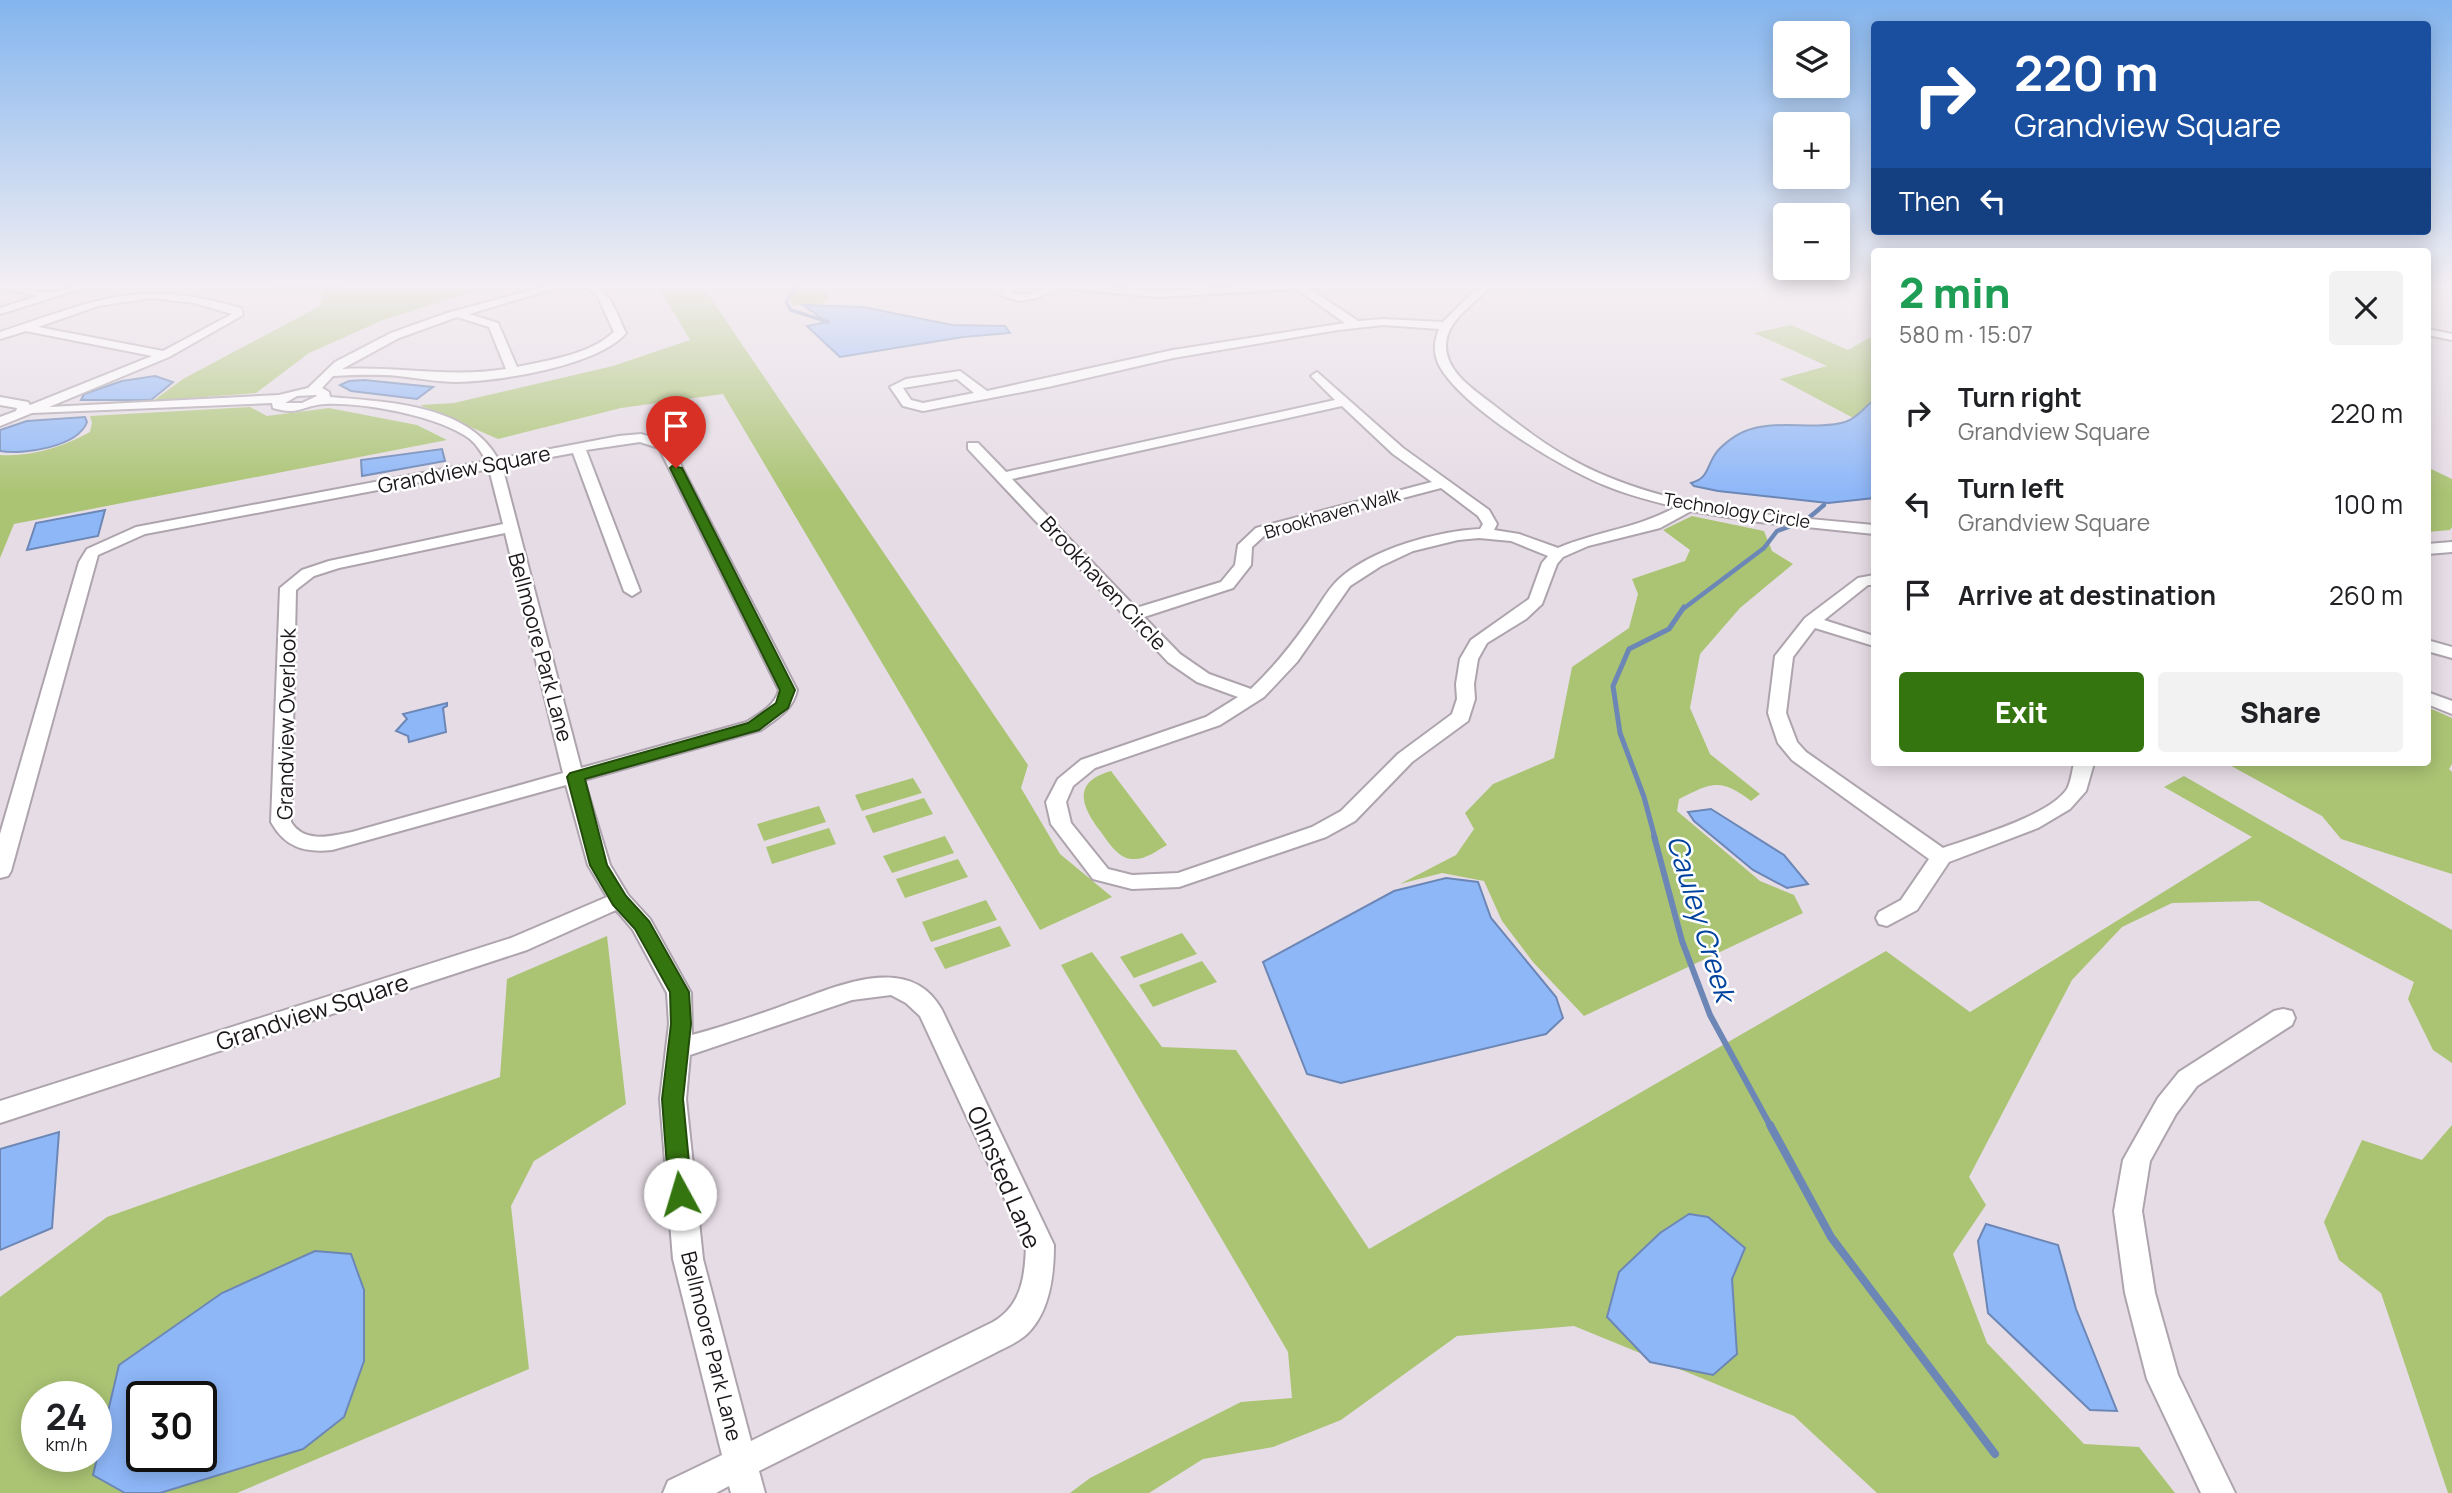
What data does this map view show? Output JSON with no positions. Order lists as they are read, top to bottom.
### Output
{
  "streets": {
    "street": [
      "Grandview Square",
      "Technology Circle",
      "Brookhaven Walk",
      "Brookhaven Circle",
      "Bellmoore Park Lane",
      "Grandview Overlook",
      "Olmsted Lane"
    ]
  },
  "crossings": [
    ["Grandview Square", "Bellmoore Park Lane"],
    ["Grandview Square", "Grandview Overlook"],
    ["Brookhaven Walk", "Brookhaven Circle"],
    ["Bellmoore Park Lane", "Grandview Overlook"],
    ["Bellmoore Park Lane", "Olmsted Lane"]
  ],
  "water": ["Cauley Creek"],
  "page": {
    "map_buttons": ["+", "−"],
    "turn": ["220 m", "Grandview Square"],
    "then": "Then",
    "heading": ["2 min", "580 m · 15:07"],
    "list": [
      {
        "name": "Turn right",
        "note": "Grandview Square",
        "value": "220 m"
      },
      {
        "name": "Turn left",
        "note": "Grandview Square",
        "value": "100 m"
      },
      {
        "name": "Arrive at destination",
        "value": "260 m"
      }
    ],
    "buttons": ["Exit", "Share"],
    "speed": "24 km/h",
    "limit": "30"
  }
}
